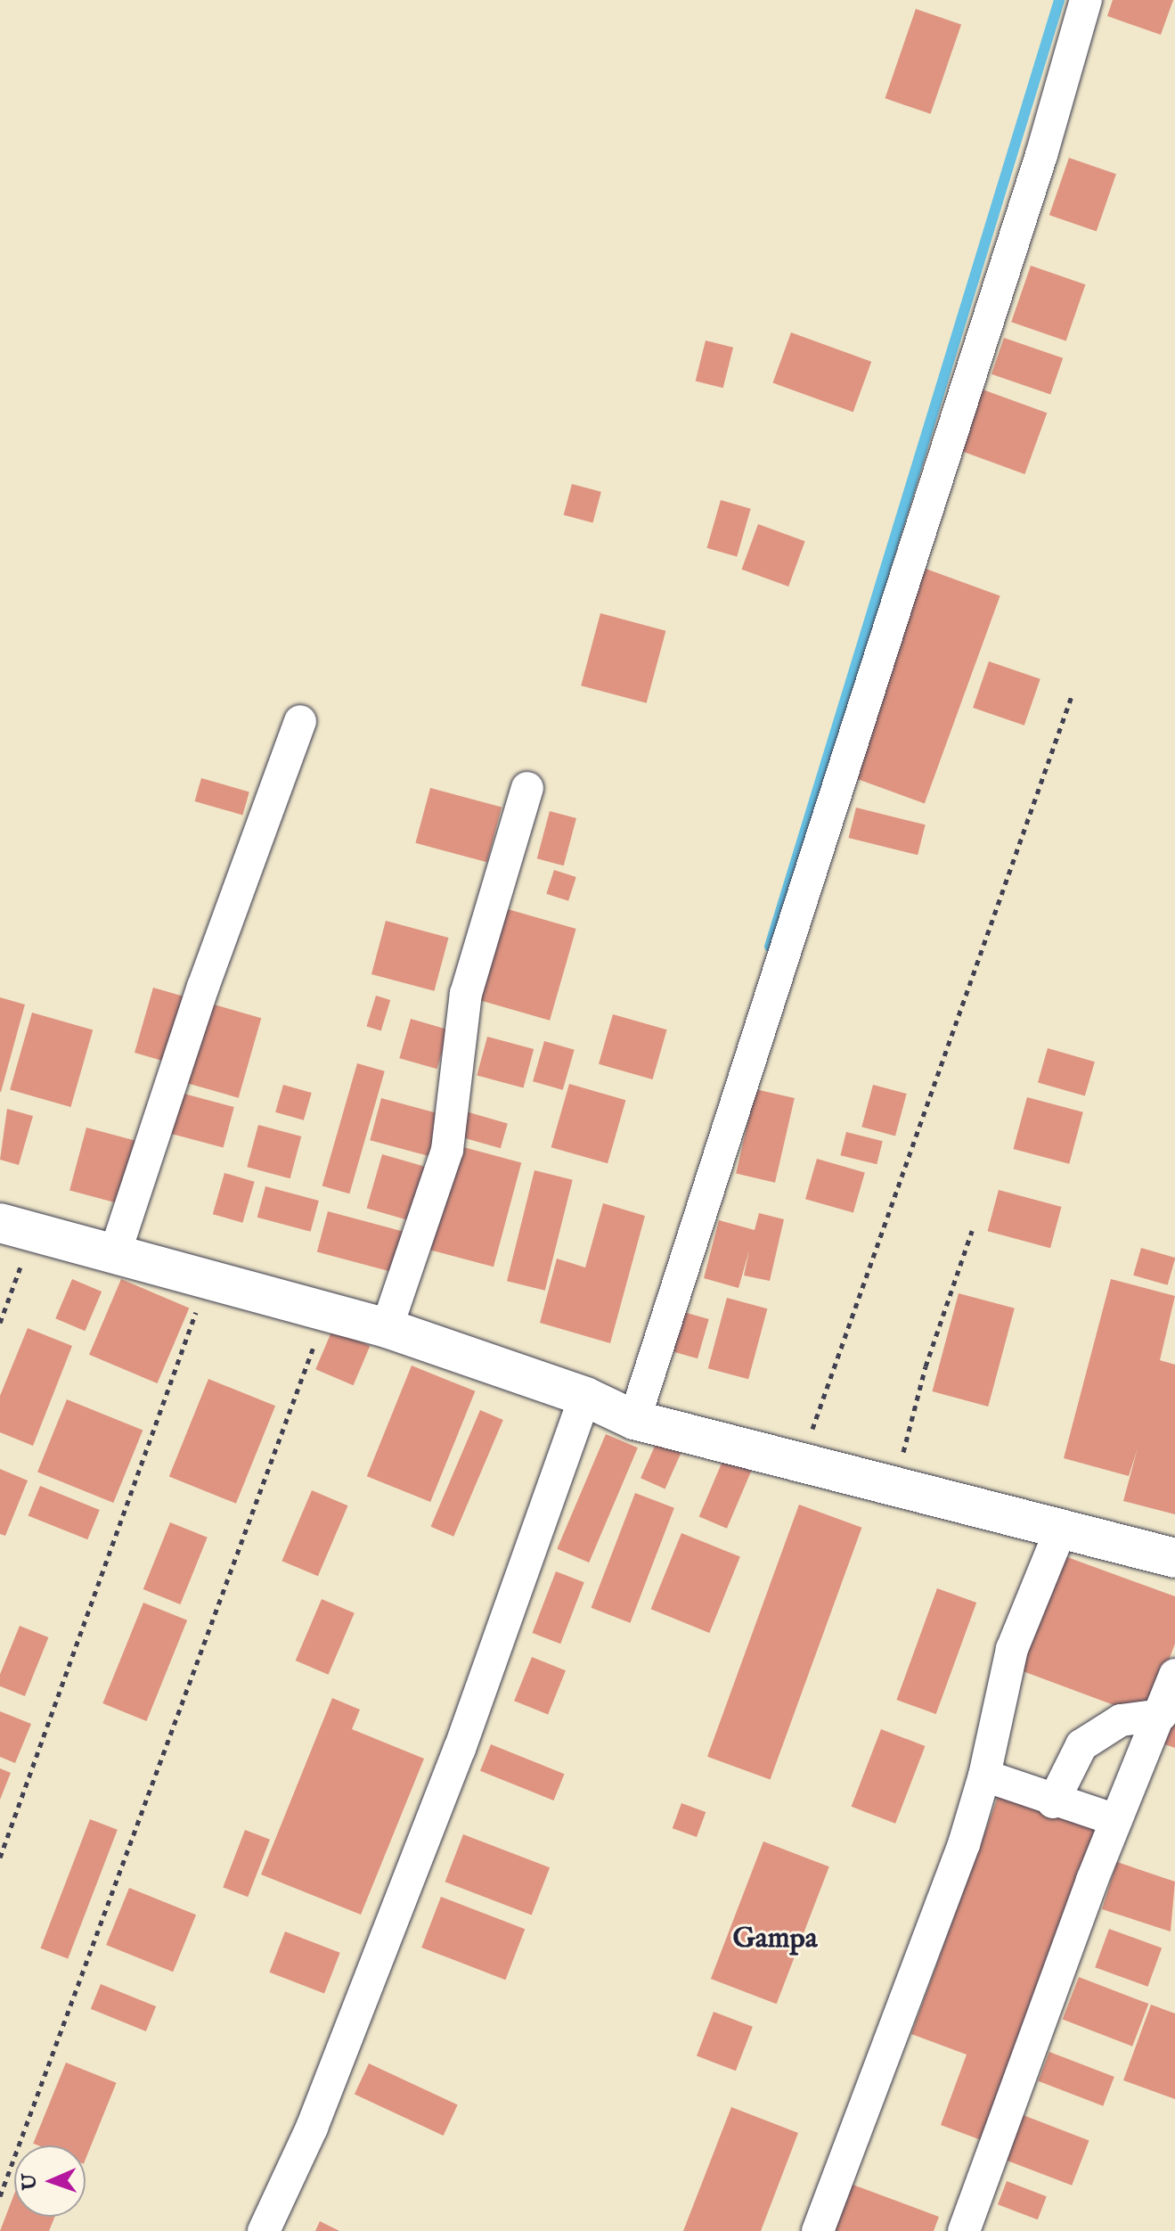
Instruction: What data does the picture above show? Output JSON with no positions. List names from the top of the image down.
{
  "districts": ["Gampa"],
  "north": "left"
}
